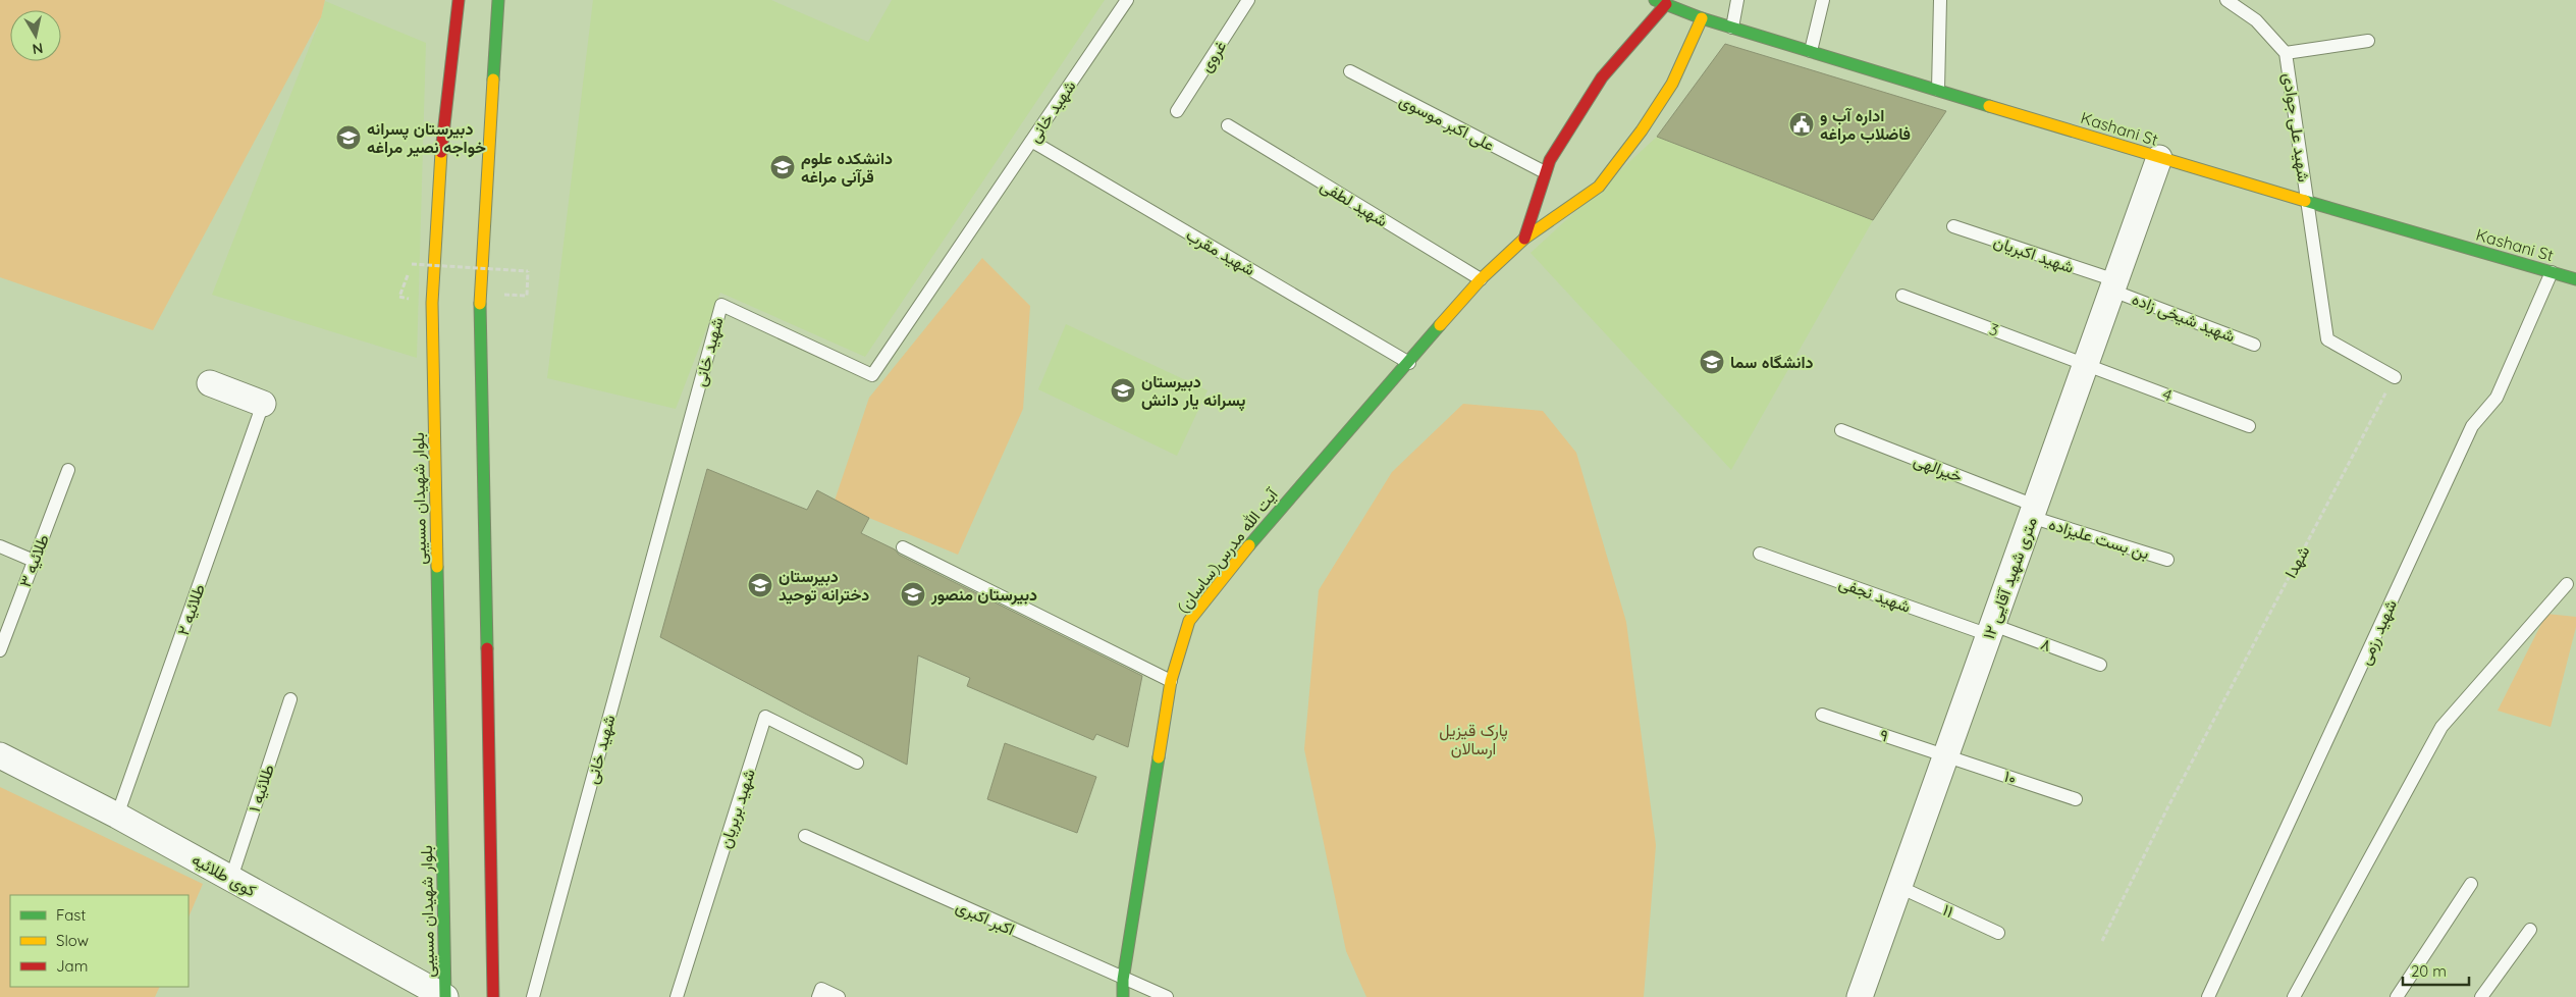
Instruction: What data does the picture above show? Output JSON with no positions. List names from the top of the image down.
{
  "streets": {
    "street": [
      "Kashani St",
      "بلوار شهیدان مسیبی",
      "آیت الله مدرس(ساسان)",
      "۱۲ متری شهید آقایی",
      "کوی طلائیه"
    ],
    "lane": [
      "غروی",
      "شهید خانی",
      "علی اکبر موسوی",
      "شهید علی جوادی",
      "شهید لطفی",
      "شهید مقرب",
      "شهید اکبریان",
      "شهید شیخی زاده",
      "3",
      "4",
      "خیرالهی",
      "بن بست علیزاده",
      "طلائیه ۳",
      "شهید نجفی",
      "طلائیه ۲",
      "شهید رزمی",
      "۸",
      "۹",
      "۱۰",
      "طلائیه ۱",
      "شهید بربریان",
      "۱۱",
      "اکبر اکبری"
    ],
    "path": ["شهدا"]
  },
  "crossings": [
    ["شهید خانی", "شهید مقرب"],
    ["علی اکبر موسوی", "آیت الله مدرس(ساسان)"],
    ["شهید علی جوادی", "Kashani St"],
    ["Kashani St", "آیت الله مدرس(ساسان)"],
    ["Kashani St", "۱۲ متری شهید آقایی"],
    ["Kashani St", "شهید رزمی"],
    ["شهید لطفی", "آیت الله مدرس(ساسان)"],
    ["شهید مقرب", "آیت الله مدرس(ساسان)"],
    ["شهید اکبریان", "شهید شیخی زاده"],
    ["شهید اکبریان", "۱۲ متری شهید آقایی"],
    ["شهید شیخی زاده", "۱۲ متری شهید آقایی"],
    ["3", "4"],
    ["3", "۱۲ متری شهید آقایی"],
    ["4", "۱۲ متری شهید آقایی"],
    ["خیرالهی", "بن بست علیزاده"],
    ["خیرالهی", "۱۲ متری شهید آقایی"],
    ["بلوار شهیدان مسیبی", "کوی طلائیه"],
    ["بن بست علیزاده", "۱۲ متری شهید آقایی"],
    ["آیت الله مدرس(ساسان)", "اکبر اکبری"],
    ["۱۲ متری شهید آقایی", "شهید نجفی"],
    ["۱۲ متری شهید آقایی", "۸"],
    ["۱۲ متری شهید آقایی", "۹"],
    ["۱۲ متری شهید آقایی", "۱۰"],
    ["۱۲ متری شهید آقایی", "۱۱"],
    ["شهید نجفی", "۸"],
    ["طلائیه ۲", "کوی طلائیه"],
    ["۹", "۱۰"],
    ["طلائیه ۱", "کوی طلائیه"]
  ],
  "parks": ["پارک قیزیل ارسالان"],
  "places": {
    "public building": ["اداره آب و فاضلاب مراغه"],
    "school or university": [
      "دبیرستان پسرانه خواجه نصیر مراغه",
      "دانشکده علوم قرآنی مراغه",
      "دانشگاه سما",
      "دبیرستان پسرانه یار دانش",
      "دبیرستان دخترانه توحید",
      "دبیرستان منصور"
    ]
  },
  "legend": ["Fast", "Slow", "Jam"],
  "scale_bar": "20 m",
  "north": "bottom"
}
